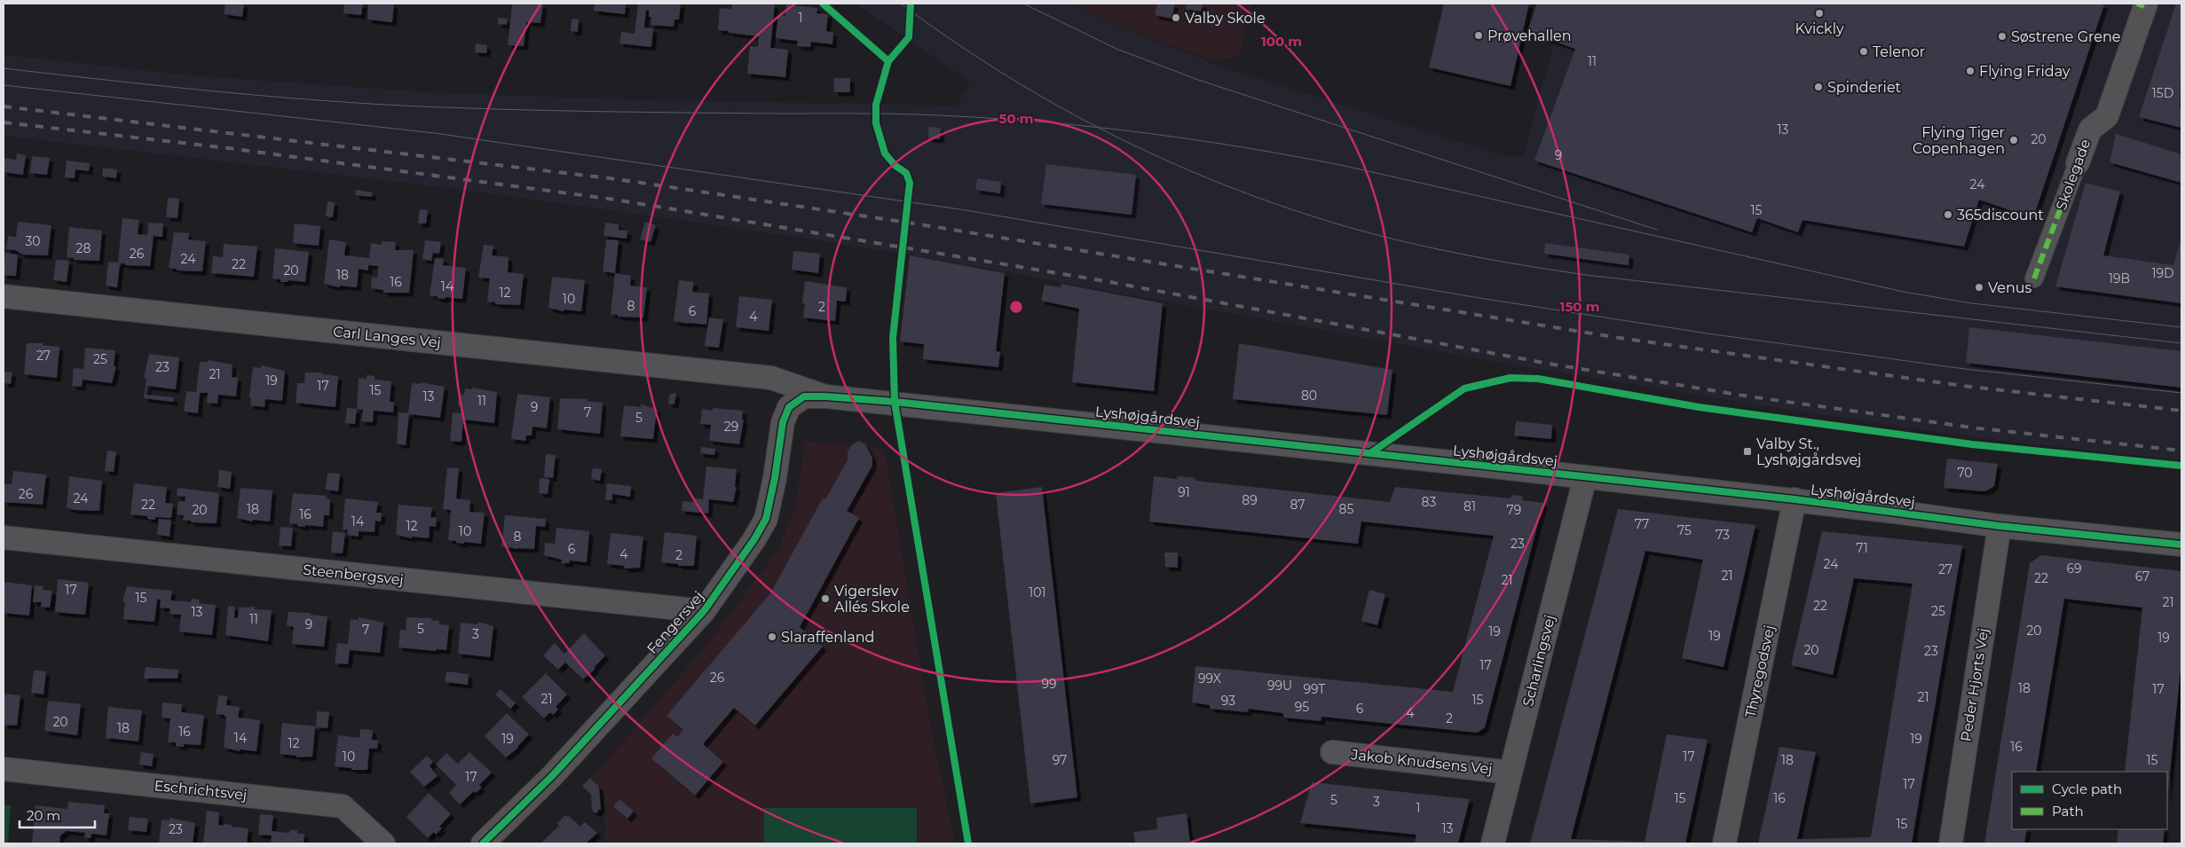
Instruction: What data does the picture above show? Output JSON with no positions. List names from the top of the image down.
{
  "streets": {
    "street": [
      "Skolegade",
      "Carl Langes Vej",
      "Lyshøjgårdsvej",
      "Steenbergsvej",
      "Fengersvej",
      "Scharlingsvej",
      "Thyregodsvej",
      "Peder Hjorts Vej",
      "Jakob Knudsens Vej",
      "Eschrichtsvej"
    ]
  },
  "crossings": [
    ["Carl Langes Vej", "Lyshøjgårdsvej"],
    ["Lyshøjgårdsvej", "Fengersvej"],
    ["Lyshøjgårdsvej", "Scharlingsvej"],
    ["Lyshøjgårdsvej", "Thyregodsvej"],
    ["Lyshøjgårdsvej", "Peder Hjorts Vej"],
    ["Steenbergsvej", "Fengersvej"],
    ["Scharlingsvej", "Jakob Knudsens Vej"]
  ],
  "places": {
    "other": [
      "Kvickly",
      "Valby Skole",
      "Prøvehallen",
      "Søstrene Grene",
      "Telenor",
      "Flying Friday",
      "Spinderiet",
      "Flying Tiger Copenhagen",
      "365discount",
      "Venus",
      "Vigerslev Allés Skole",
      "Slaraffenland"
    ],
    "transit": ["Valby St., Lyshøjgårdsvej"]
  },
  "house_numbers": [
    "1",
    "11",
    "15D",
    "13",
    "20",
    "9",
    "24",
    "15",
    "30",
    "28",
    "26",
    "24",
    "22",
    "20",
    "19D",
    "18",
    "19B",
    "16",
    "14",
    "12",
    "10",
    "8",
    "2",
    "6",
    "4",
    "27",
    "25",
    "23",
    "21",
    "19",
    "17",
    "15",
    "80",
    "13",
    "11",
    "9",
    "7",
    "5",
    "29",
    "70",
    "91",
    "26",
    "24",
    "89",
    "83",
    "22",
    "87",
    "81",
    "18",
    "85",
    "20",
    "79",
    "16",
    "14",
    "77",
    "12",
    "75",
    "10",
    "73",
    "8",
    "23",
    "71",
    "6",
    "4",
    "2",
    "24",
    "69",
    "27",
    "21",
    "67",
    "22",
    "21",
    "17",
    "101",
    "15",
    "21",
    "22",
    "25",
    "13",
    "11",
    "9",
    "5",
    "7",
    "20",
    "19",
    "3",
    "19",
    "19",
    "20",
    "23",
    "17",
    "26",
    "99X",
    "99",
    "99U",
    "18",
    "99T",
    "17",
    "21",
    "21",
    "15",
    "93",
    "95",
    "6",
    "4",
    "2",
    "20",
    "18",
    "16",
    "14",
    "19",
    "19",
    "12",
    "16",
    "10",
    "17",
    "97",
    "18",
    "15",
    "17",
    "17",
    "15",
    "16",
    "5",
    "3",
    "1",
    "15",
    "13",
    "23"
  ],
  "legend": ["Cycle path", "Path"],
  "scale_bar": "20 m",
  "rings": ["100 m", "50 m", "150 m"]
}
